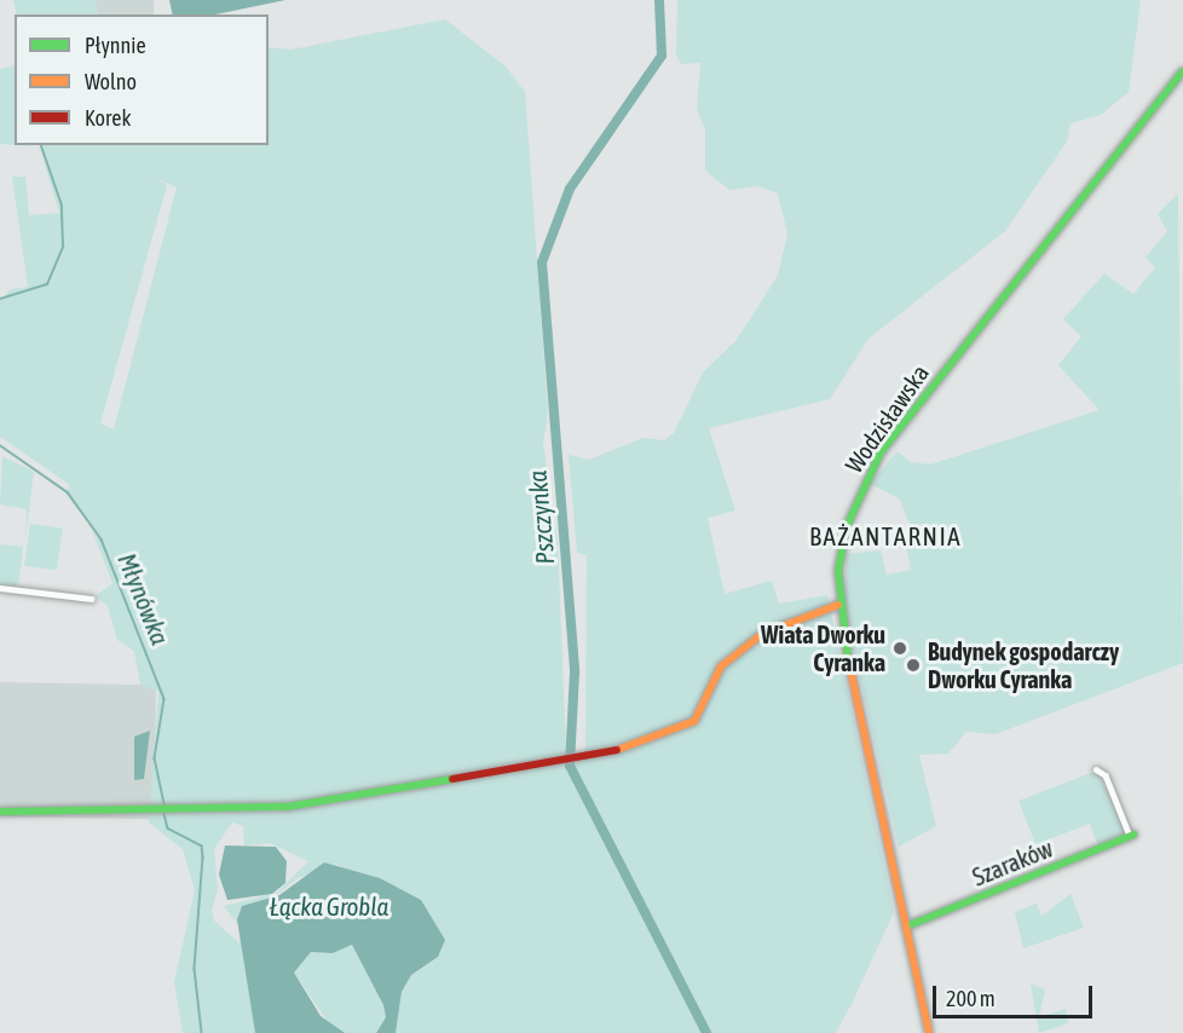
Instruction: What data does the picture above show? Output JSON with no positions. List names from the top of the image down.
{
  "streets": {
    "street": ["Wodzisławska", "Szaraków"]
  },
  "crossings": [
    ["Wodzisławska", "Szaraków"]
  ],
  "districts": ["BAŻANTARNIA"],
  "water": ["Pszczynka", "Młynówka", "Łącka Grobla"],
  "places": ["Wiata Dworku Cyranka", "Budynek gospodarczy Dworku Cyranka"],
  "legend": ["Płynnie", "Wolno", "Korek"],
  "scale_bar": "200 m"
}
